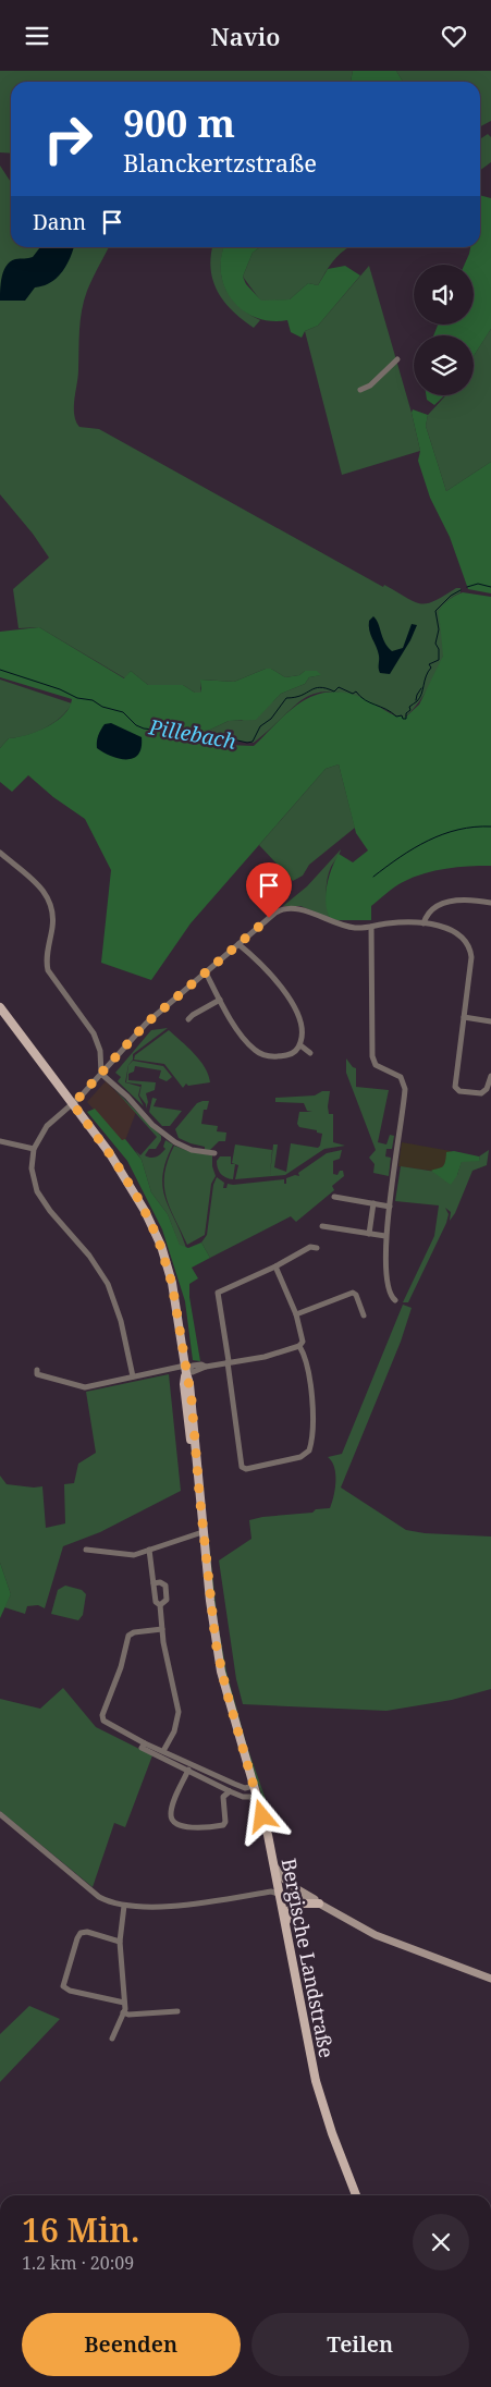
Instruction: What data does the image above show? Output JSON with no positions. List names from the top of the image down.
{
  "streets": {
    "main road": ["Bergische Landstraße"]
  },
  "water": ["Pillebach"],
  "page": {
    "header": "Navio",
    "turn": ["900 m", "Blanckertzstraße"],
    "then": "Dann",
    "heading": ["16 Min.", "1.2 km · 20:09"],
    "buttons": ["Beenden", "Teilen"]
  }
}
